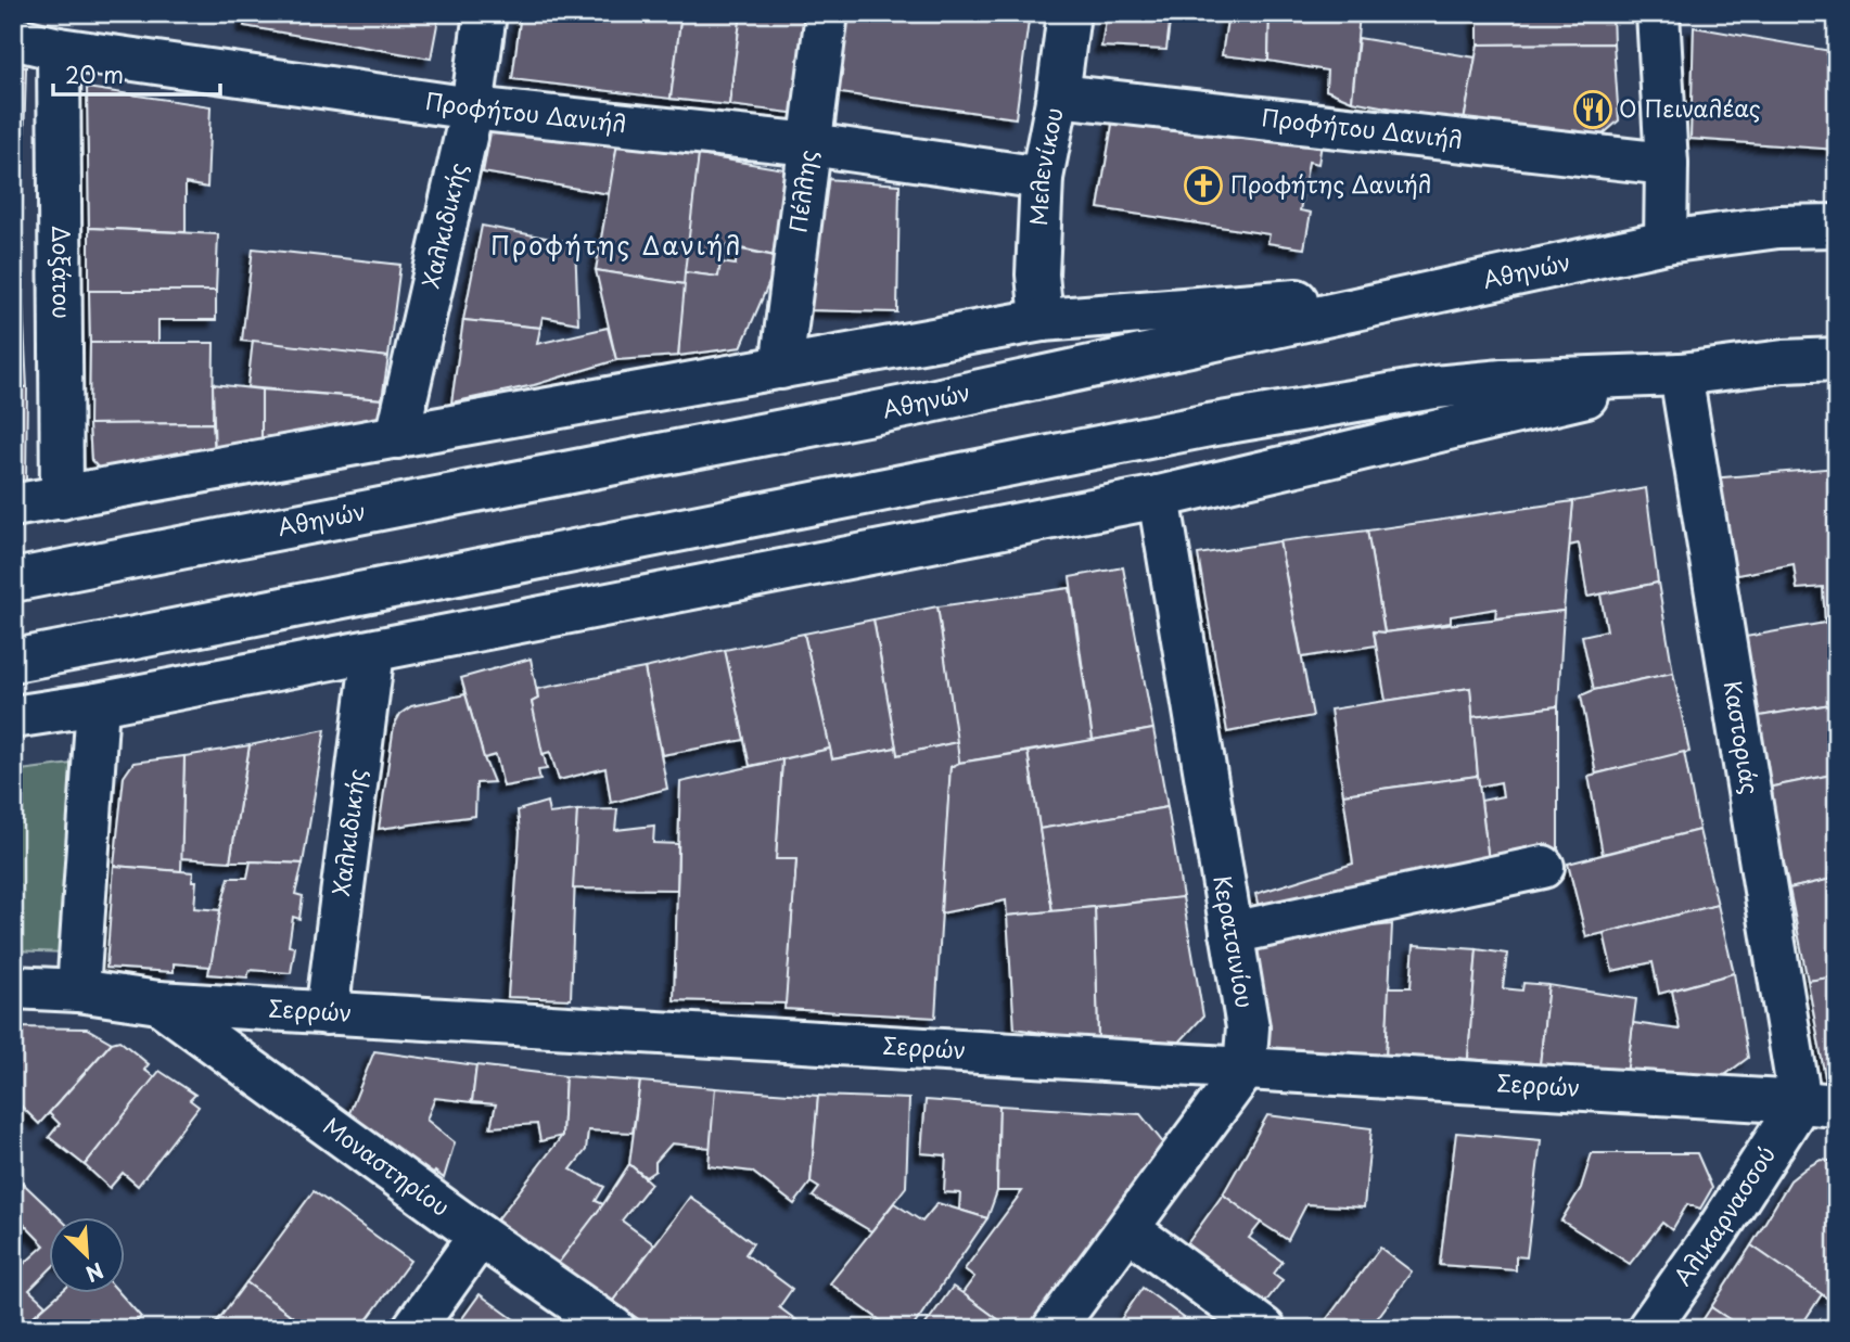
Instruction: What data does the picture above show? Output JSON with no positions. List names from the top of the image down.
{
  "streets": {
    "main road": [
      "Προφήτου Δανιήλ",
      "Μελενίκου",
      "Πέλλης",
      "Χαλκιδικής",
      "Αθηνών",
      "Δοξάτου",
      "Καστοριάς",
      "Κερατσινίου",
      "Σερρών",
      "Μοναστηρίου",
      "Αλικαρνασσού"
    ]
  },
  "crossings": [
    ["Προφήτου Δανιήλ", "Μελενίκου"],
    ["Προφήτου Δανιήλ", "Πέλλης"],
    ["Προφήτου Δανιήλ", "Χαλκιδικής"],
    ["Προφήτου Δανιήλ", "Δοξάτου"],
    ["Χαλκιδικής", "Σερρών"],
    ["Καστοριάς", "Σερρών"],
    ["Καστοριάς", "Αλικαρνασσού"],
    ["Κερατσινίου", "Σερρών"],
    ["Σερρών", "Μοναστηρίου"],
    ["Σερρών", "Αλικαρνασσού"]
  ],
  "districts": ["Προφήτης Δανιήλ"],
  "places": {
    "restaurant": ["Ο Πειναλέας"],
    "church": ["Προφήτης Δανιήλ"]
  },
  "scale_bar": "20 m",
  "north": "bottom right"
}
